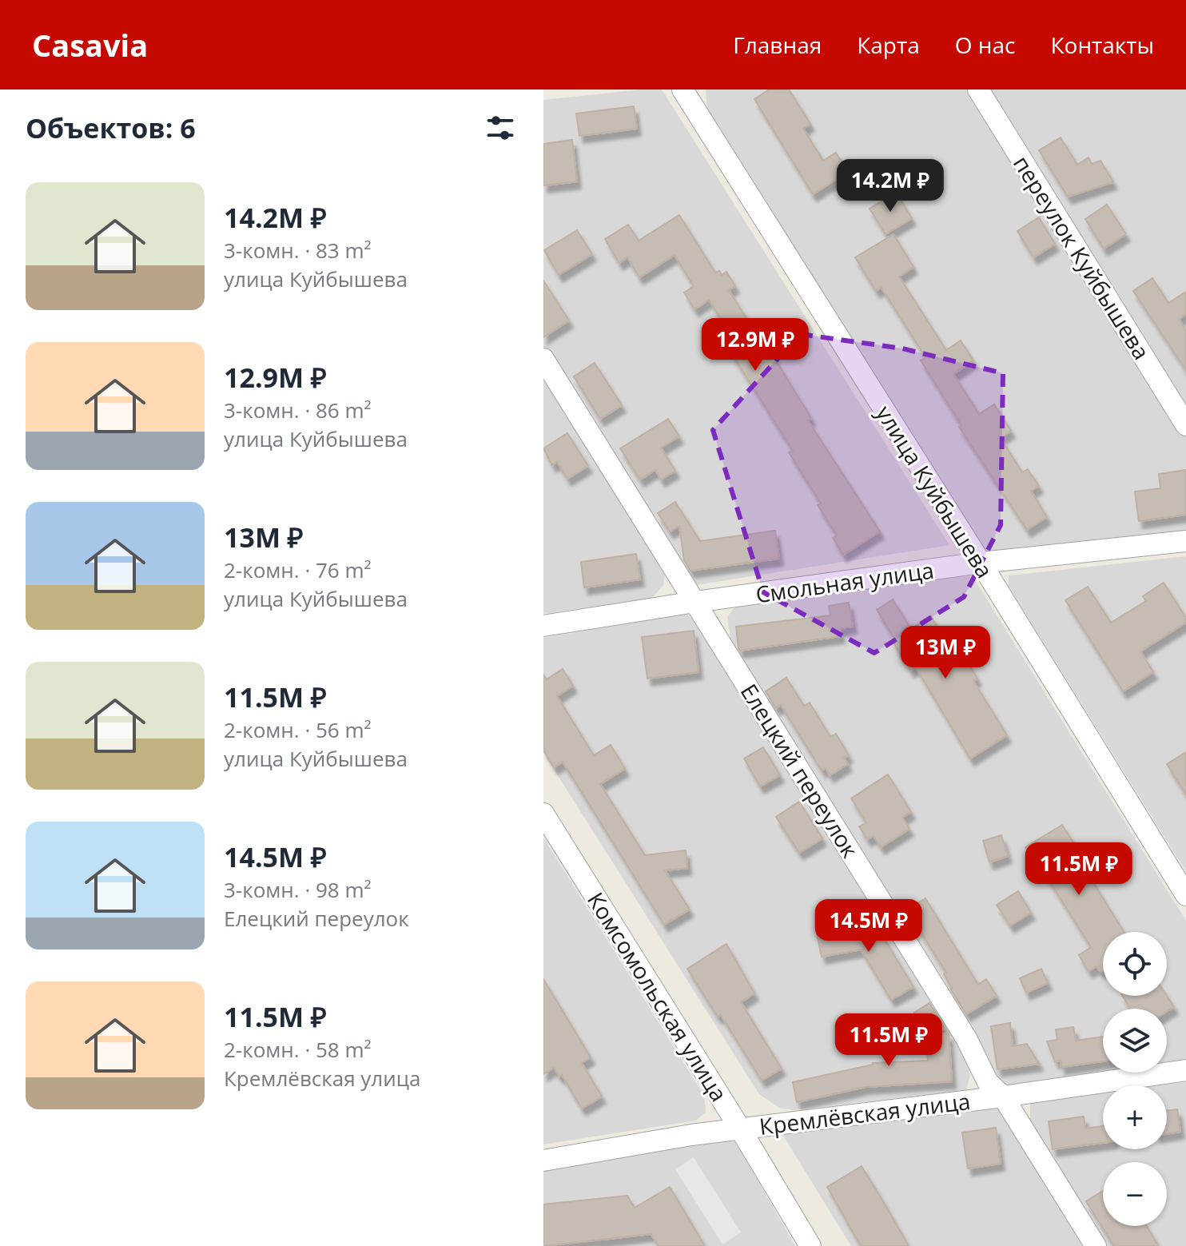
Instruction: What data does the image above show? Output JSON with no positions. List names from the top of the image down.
{
  "streets": {
    "street": [
      "переулок Куйбышева",
      "улица Куйбышева",
      "Смольная улица",
      "Елецкий переулок",
      "Комсомольская улица",
      "Кремлёвская улица"
    ]
  },
  "crossings": [
    ["улица Куйбышева", "Смольная улица"],
    ["Смольная улица", "Елецкий переулок"],
    ["Елецкий переулок", "Кремлёвская улица"],
    ["Комсомольская улица", "Кремлёвская улица"]
  ],
  "page": {
    "header": "Casavia",
    "nav": [
      "Главная",
      "Карта",
      "О нас",
      "Контакты"
    ],
    "heading": "Объектов: 6",
    "price": [
      "14.2M ₽",
      "12.9M ₽",
      "13M ₽",
      "11.5M ₽",
      "14.5M ₽",
      "11.5M ₽"
    ],
    "list": [
      {
        "name": "14.2M ₽",
        "note": "3-комн. · 83 m² · улица Куйбышева"
      },
      {
        "name": "12.9M ₽",
        "note": "3-комн. · 86 m² · улица Куйбышева"
      },
      {
        "name": "13M ₽",
        "note": "2-комн. · 76 m² · улица Куйбышева"
      },
      {
        "name": "11.5M ₽",
        "note": "2-комн. · 56 m² · улица Куйбышева"
      },
      {
        "name": "14.5M ₽",
        "note": "3-комн. · 98 m² · Елецкий переулок"
      },
      {
        "name": "11.5M ₽",
        "note": "2-комн. · 58 m² · Кремлёвская улица"
      }
    ],
    "map_buttons": ["+", "−"]
  }
}
